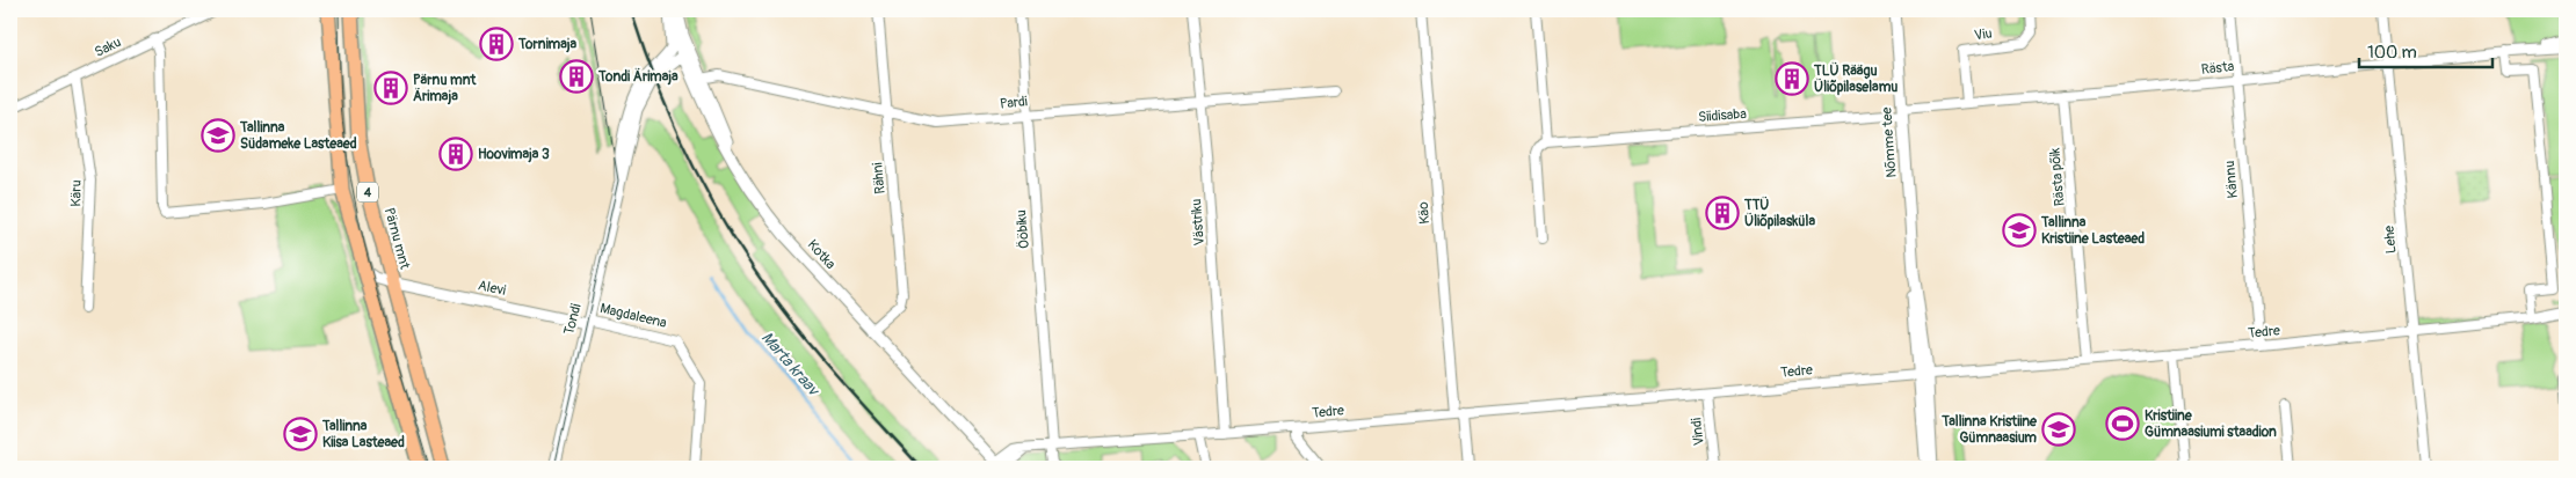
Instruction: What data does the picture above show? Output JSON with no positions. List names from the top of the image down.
{
  "streets": {
    "main road": ["4", "Pärnu mnt"],
    "street": [
      "Viu",
      "Saku",
      "Rästa",
      "Pardi",
      "Siidisaba",
      "Nõmme tee",
      "Rästa põik",
      "Rähni",
      "Kännu",
      "Käru",
      "Käo",
      "Västriku",
      "Ööbiku",
      "Lehe",
      "Kotka",
      "Alevi",
      "Magdaleena",
      "Tondi",
      "Tedre",
      "Vindi"
    ]
  },
  "crossings": [
    ["Viu", "Rästa"],
    ["Saku", "Käru"],
    ["Rästa", "Siidisaba"],
    ["Rästa", "Nõmme tee"],
    ["Rästa", "Rästa põik"],
    ["Rästa", "Kännu"],
    ["Rästa", "Lehe"],
    ["Pardi", "Rähni"],
    ["Pardi", "Västriku"],
    ["Pardi", "Ööbiku"],
    ["Siidisaba", "Nõmme tee"],
    ["Nõmme tee", "Tedre"],
    ["Rästa põik", "Tedre"],
    ["Rähni", "Kotka"],
    ["Kännu", "Tedre"],
    ["4", "Alevi"],
    ["Käo", "Tedre"],
    ["Västriku", "Tedre"],
    ["Ööbiku", "Tedre"],
    ["Pärnu mnt", "Alevi"],
    ["Lehe", "Tedre"],
    ["Kotka", "Tondi"],
    ["Kotka", "Tedre"],
    ["Alevi", "Magdaleena"],
    ["Alevi", "Tondi"],
    ["Magdaleena", "Tondi"],
    ["Tedre", "Vindi"]
  ],
  "water": ["Marta kraav"],
  "places": {
    "building": [
      "Tornimaja",
      "Tondi Ärimaja",
      "TLÜ Räägu Üliõpilaselamu",
      "Pärnu mnt Ärimaja",
      "Hoovimaja 3",
      "TTÜ Üliõpilasküla"
    ],
    "school or university": [
      "Tallinna Südameke Lasteaed",
      "Tallinna Kristiine Lasteaed",
      "Tallinna Kristiine Gümnaasium",
      "Tallinna Kiisa Lasteaed"
    ],
    "sports": ["Kristiine Gümnaasiumi staadion"]
  },
  "scale_bar": "100 m"
}
